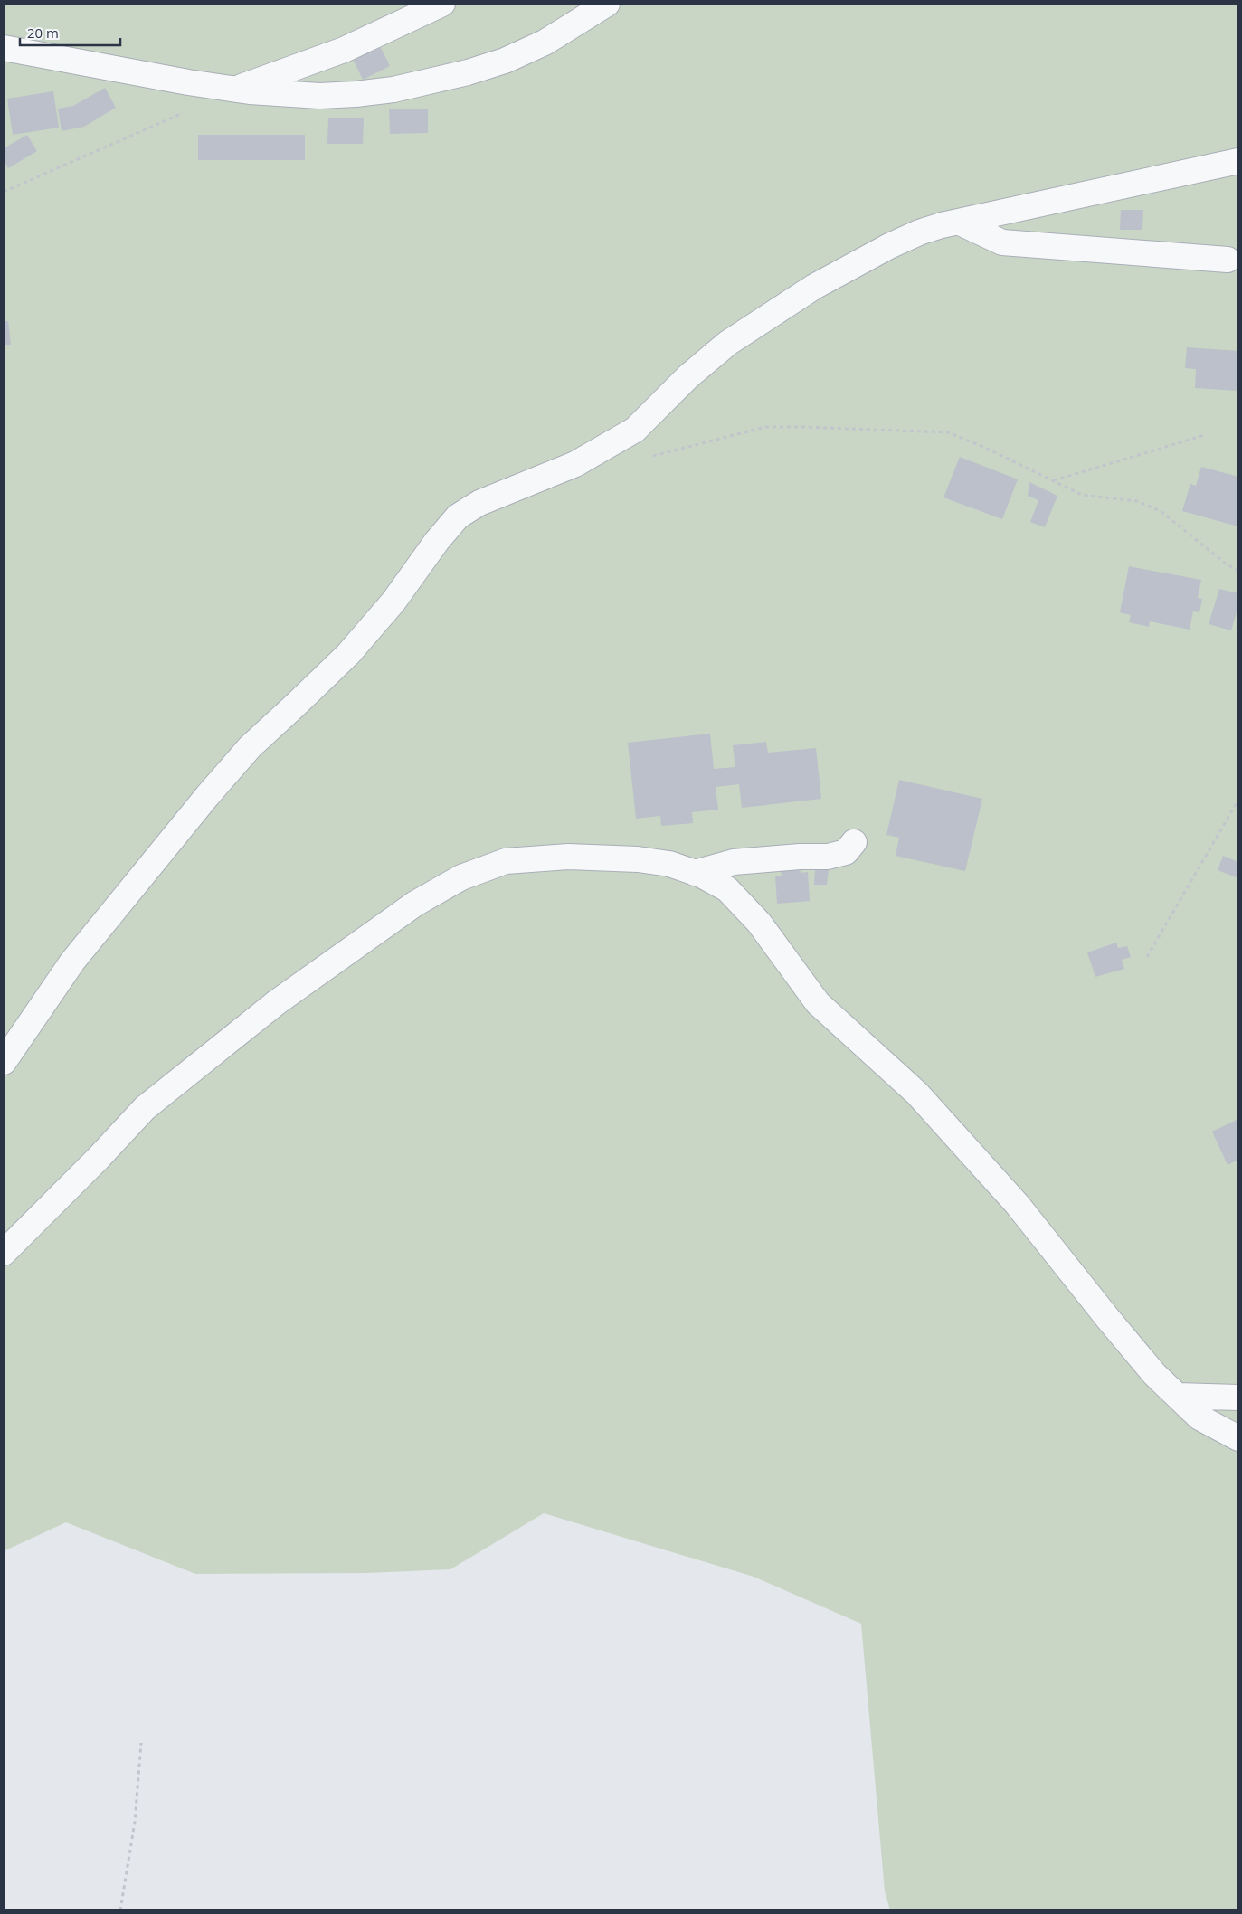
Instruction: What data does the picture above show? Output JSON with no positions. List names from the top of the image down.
{
  "scale_bar": "20 m"
}
